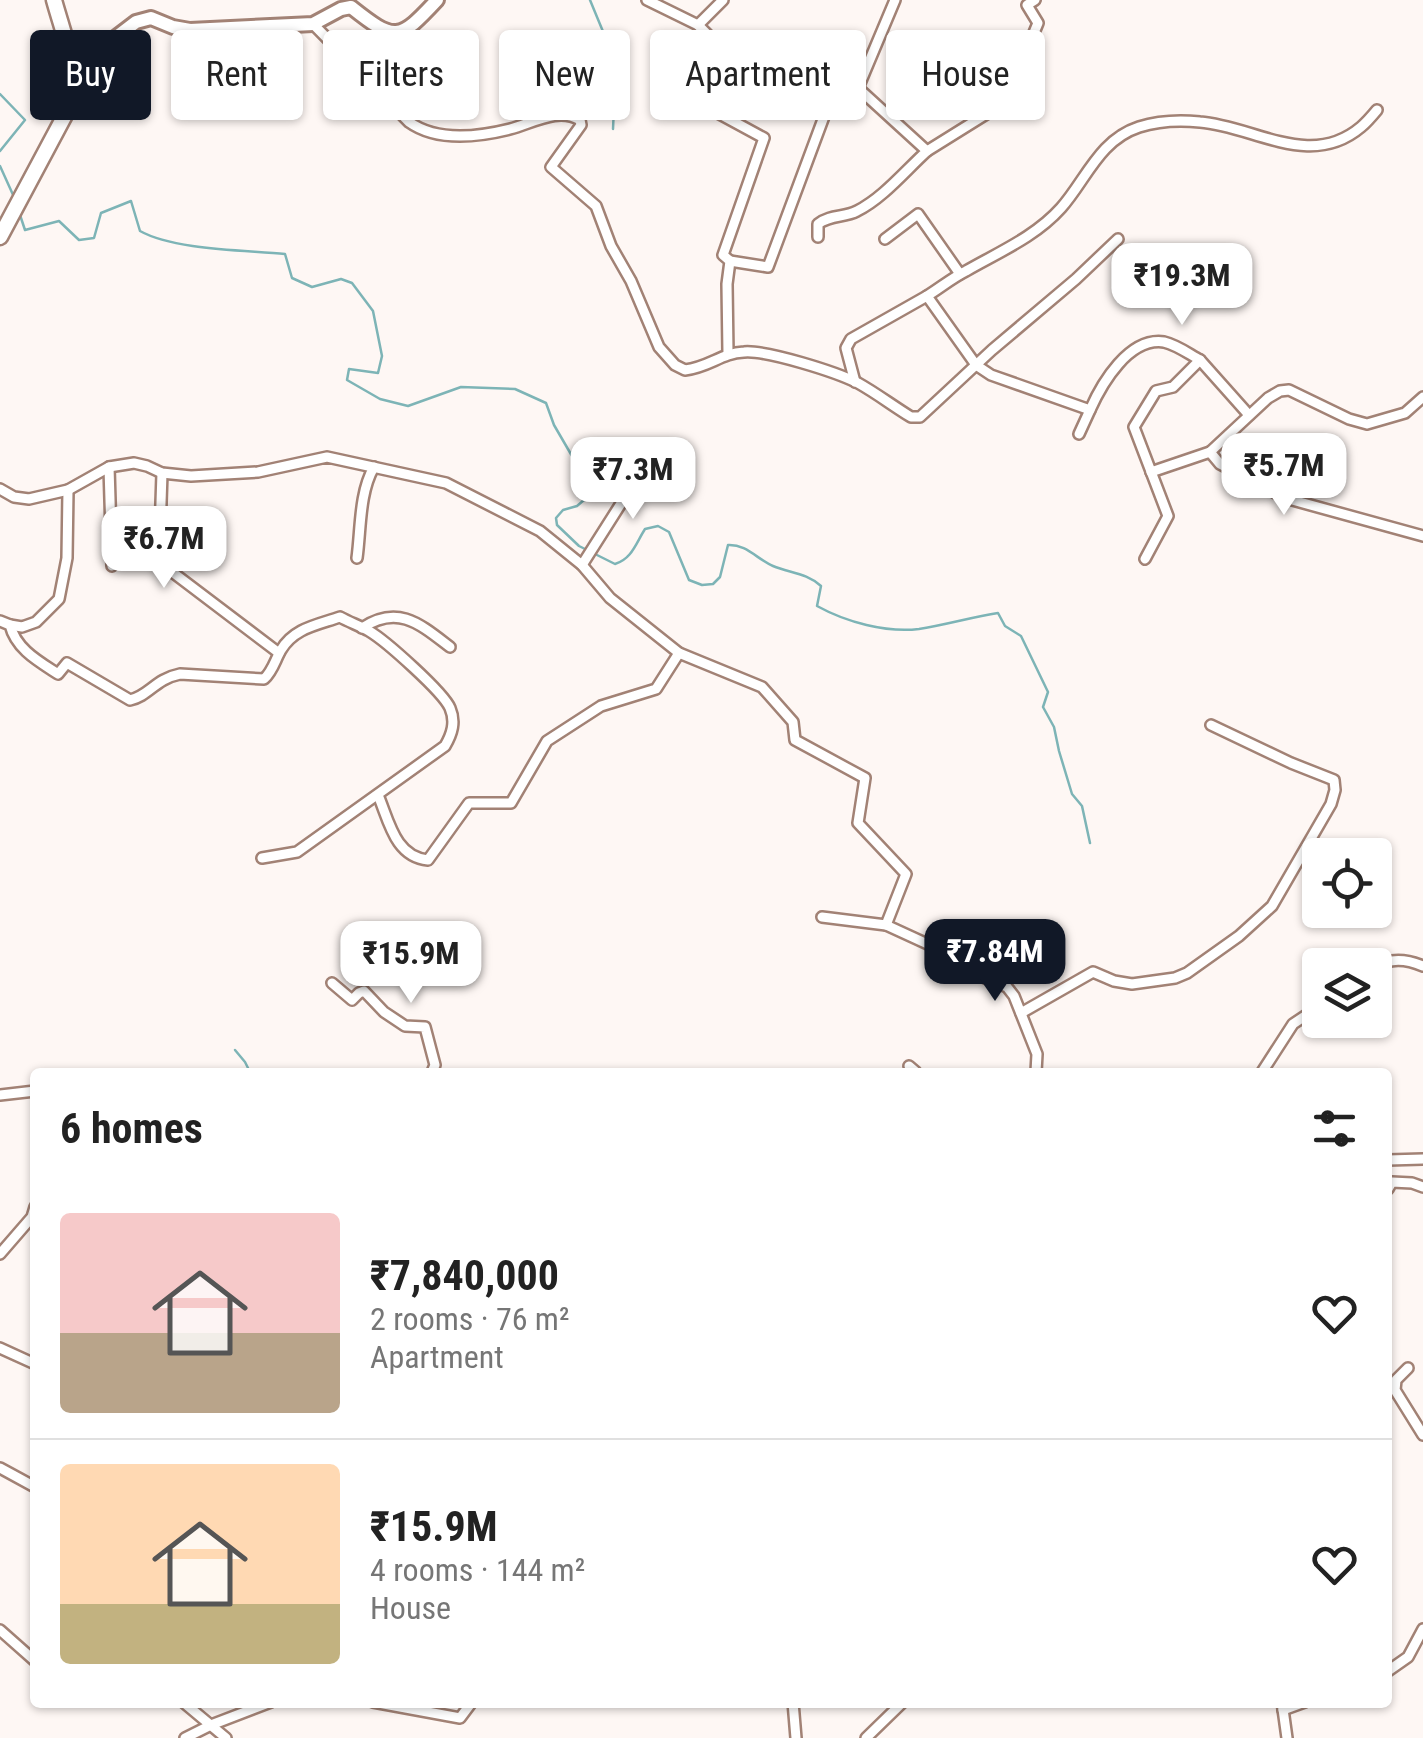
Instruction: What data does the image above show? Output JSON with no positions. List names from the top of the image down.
{
  "page": {
    "chip": [
      "Buy",
      "Rent",
      "Filters",
      "New",
      "Apartment",
      "House"
    ],
    "price": [
      "₹19.3M",
      "₹5.7M",
      "₹7.3M",
      "₹6.7M",
      "₹7.84M",
      "₹15.9M"
    ],
    "heading": "6 homes",
    "list": [
      {
        "name": "₹7,840,000",
        "note": "2 rooms · 76 m² · Apartment"
      },
      {
        "name": "₹15.9M",
        "note": "4 rooms · 144 m² · House"
      }
    ]
  }
}
